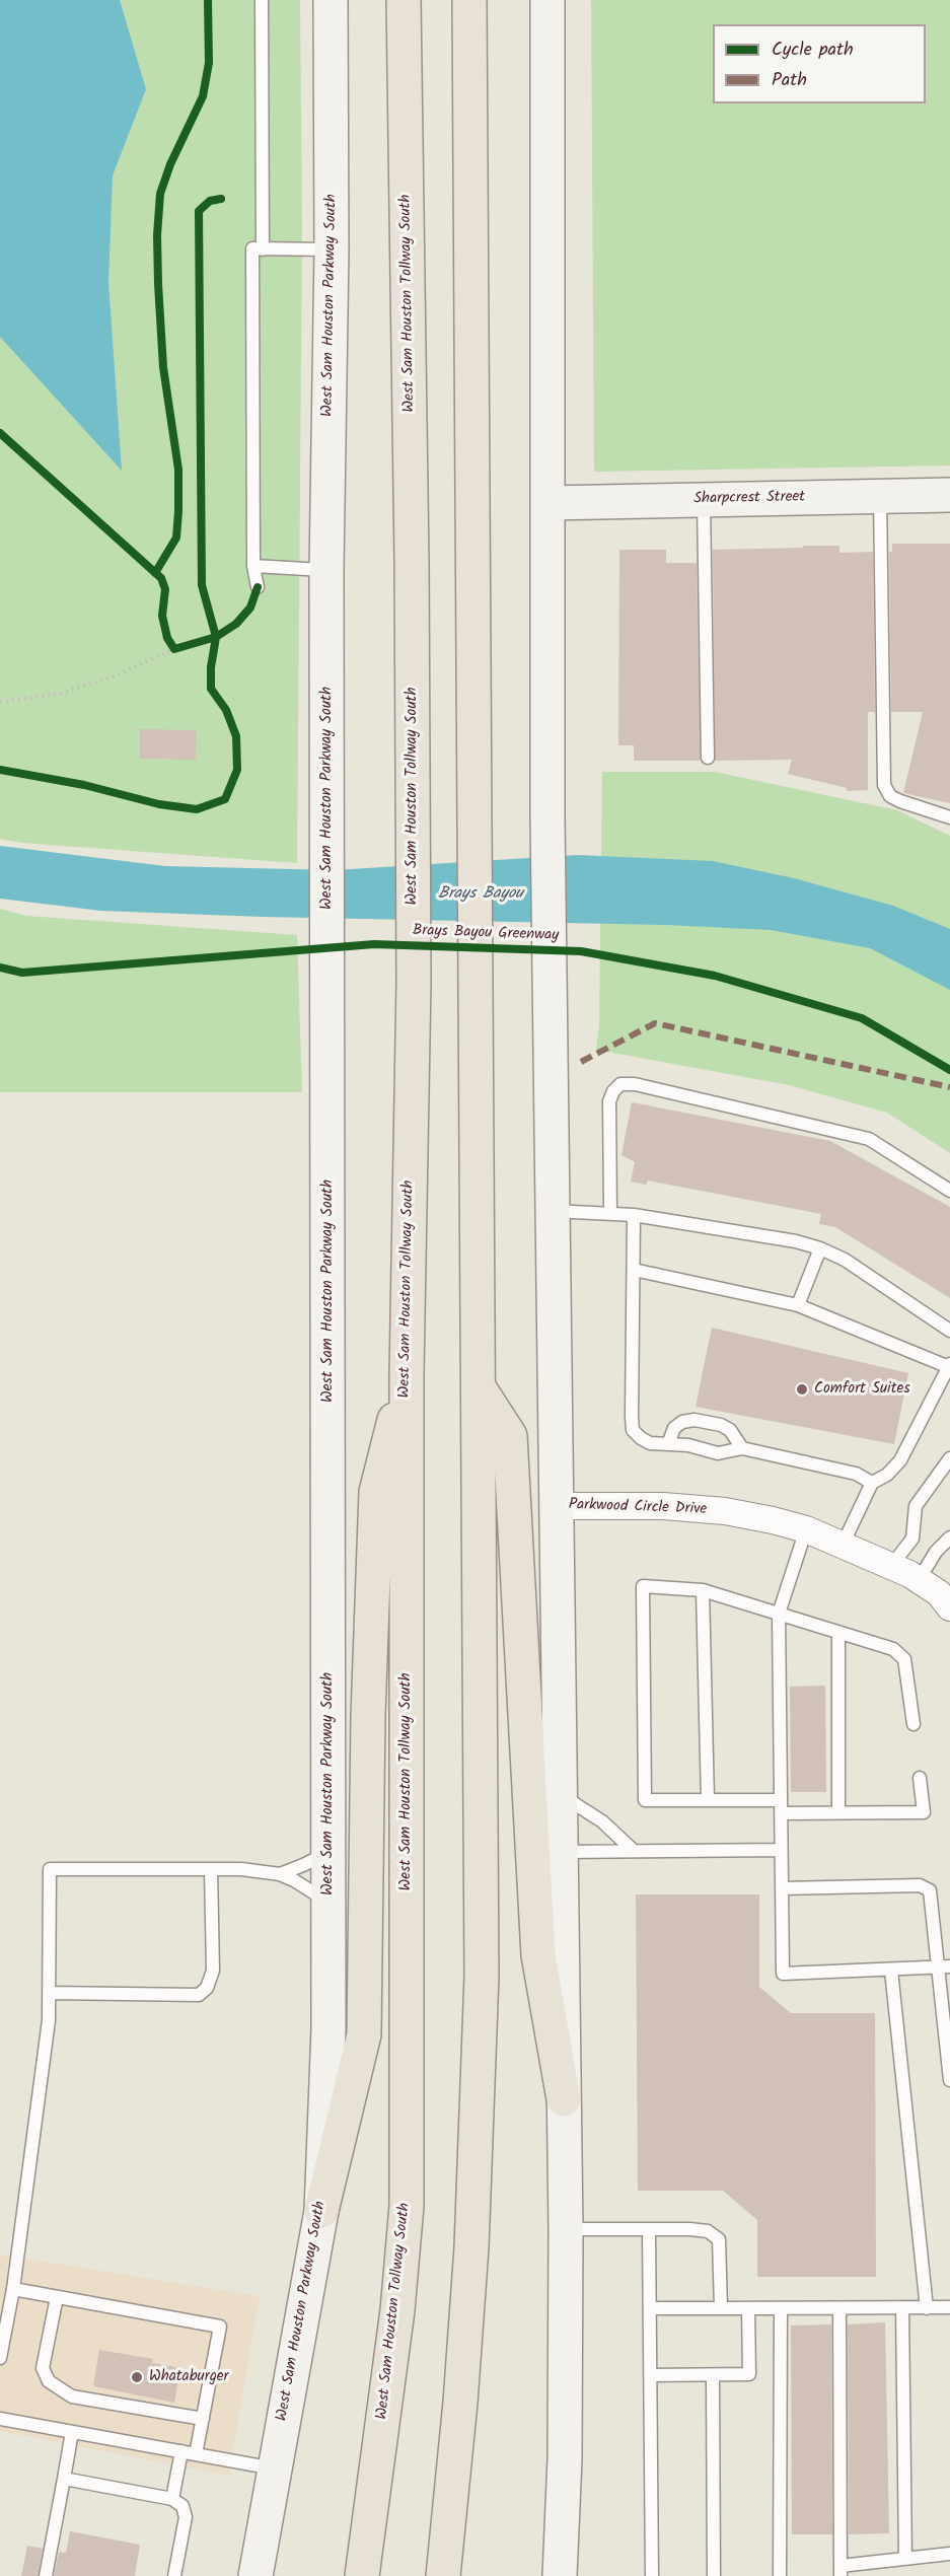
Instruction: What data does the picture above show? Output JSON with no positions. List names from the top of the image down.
{
  "streets": {
    "highway": ["West Sam Houston Tollway South"],
    "main road": ["West Sam Houston Parkway South", "Sharpcrest Street"],
    "street": ["Parkwood Circle Drive"],
    "cycle path": ["Brays Bayou Greenway"]
  },
  "water": ["Brays Bayou"],
  "places": ["Comfort Suites", "Whataburger"],
  "legend": ["Cycle path", "Path"]
}
